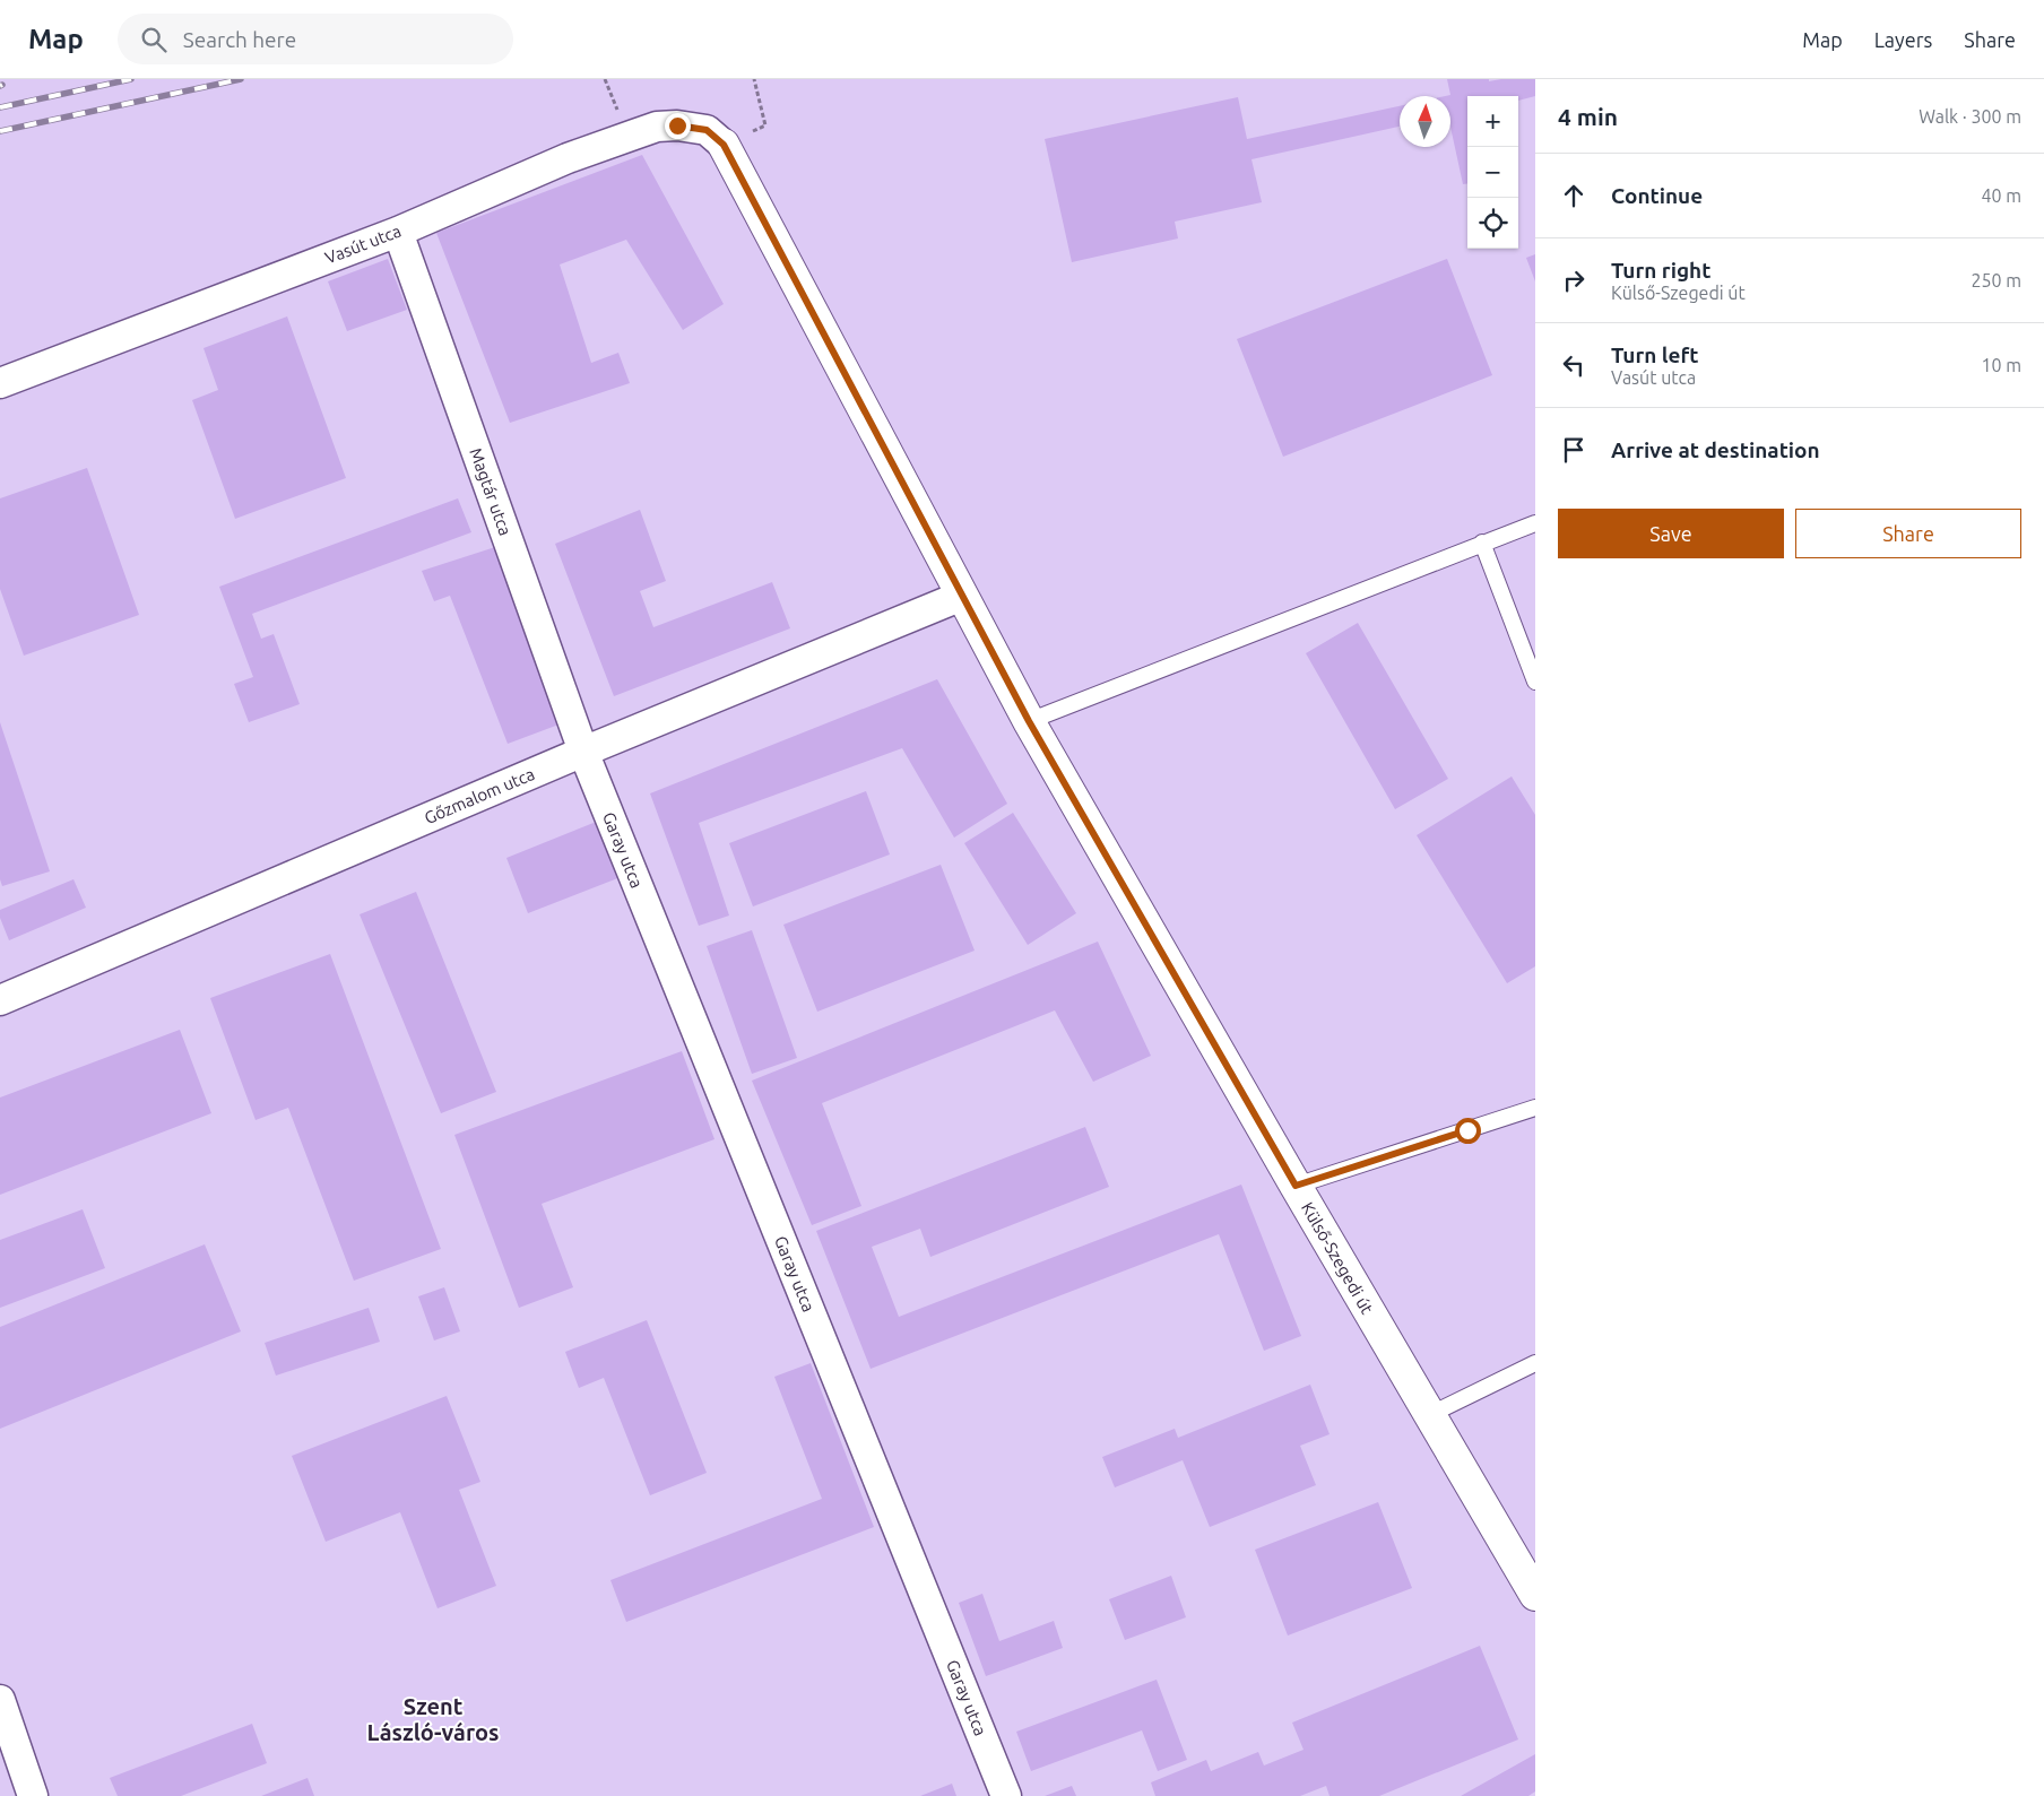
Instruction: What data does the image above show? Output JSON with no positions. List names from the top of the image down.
{
  "streets": {
    "street": [
      "Vasút utca",
      "Magtár utca",
      "Gőzmalom utca",
      "Garay utca",
      "Külső-Szegedi út"
    ]
  },
  "crossings": [
    ["Vasút utca", "Magtár utca"],
    ["Vasút utca", "Külső-Szegedi út"],
    ["Magtár utca", "Gőzmalom utca"],
    ["Magtár utca", "Garay utca"],
    ["Gőzmalom utca", "Garay utca"],
    ["Gőzmalom utca", "Külső-Szegedi út"]
  ],
  "districts": ["Szent László-város"],
  "north": "top",
  "page": {
    "header": "Map",
    "search": "Search here",
    "nav": ["Map", "Layers", "Share"],
    "heading": ["4 min", "Walk · 300 m"],
    "map_buttons": ["+", "−"],
    "list": [
      ["Continue", "40 m"],
      ["Turn right", "Külső-Szegedi út", "250 m"],
      ["Turn left", "Vasút utca", "10 m"],
      "Arrive at destination"
    ],
    "buttons": ["Save", "Share"]
  }
}
